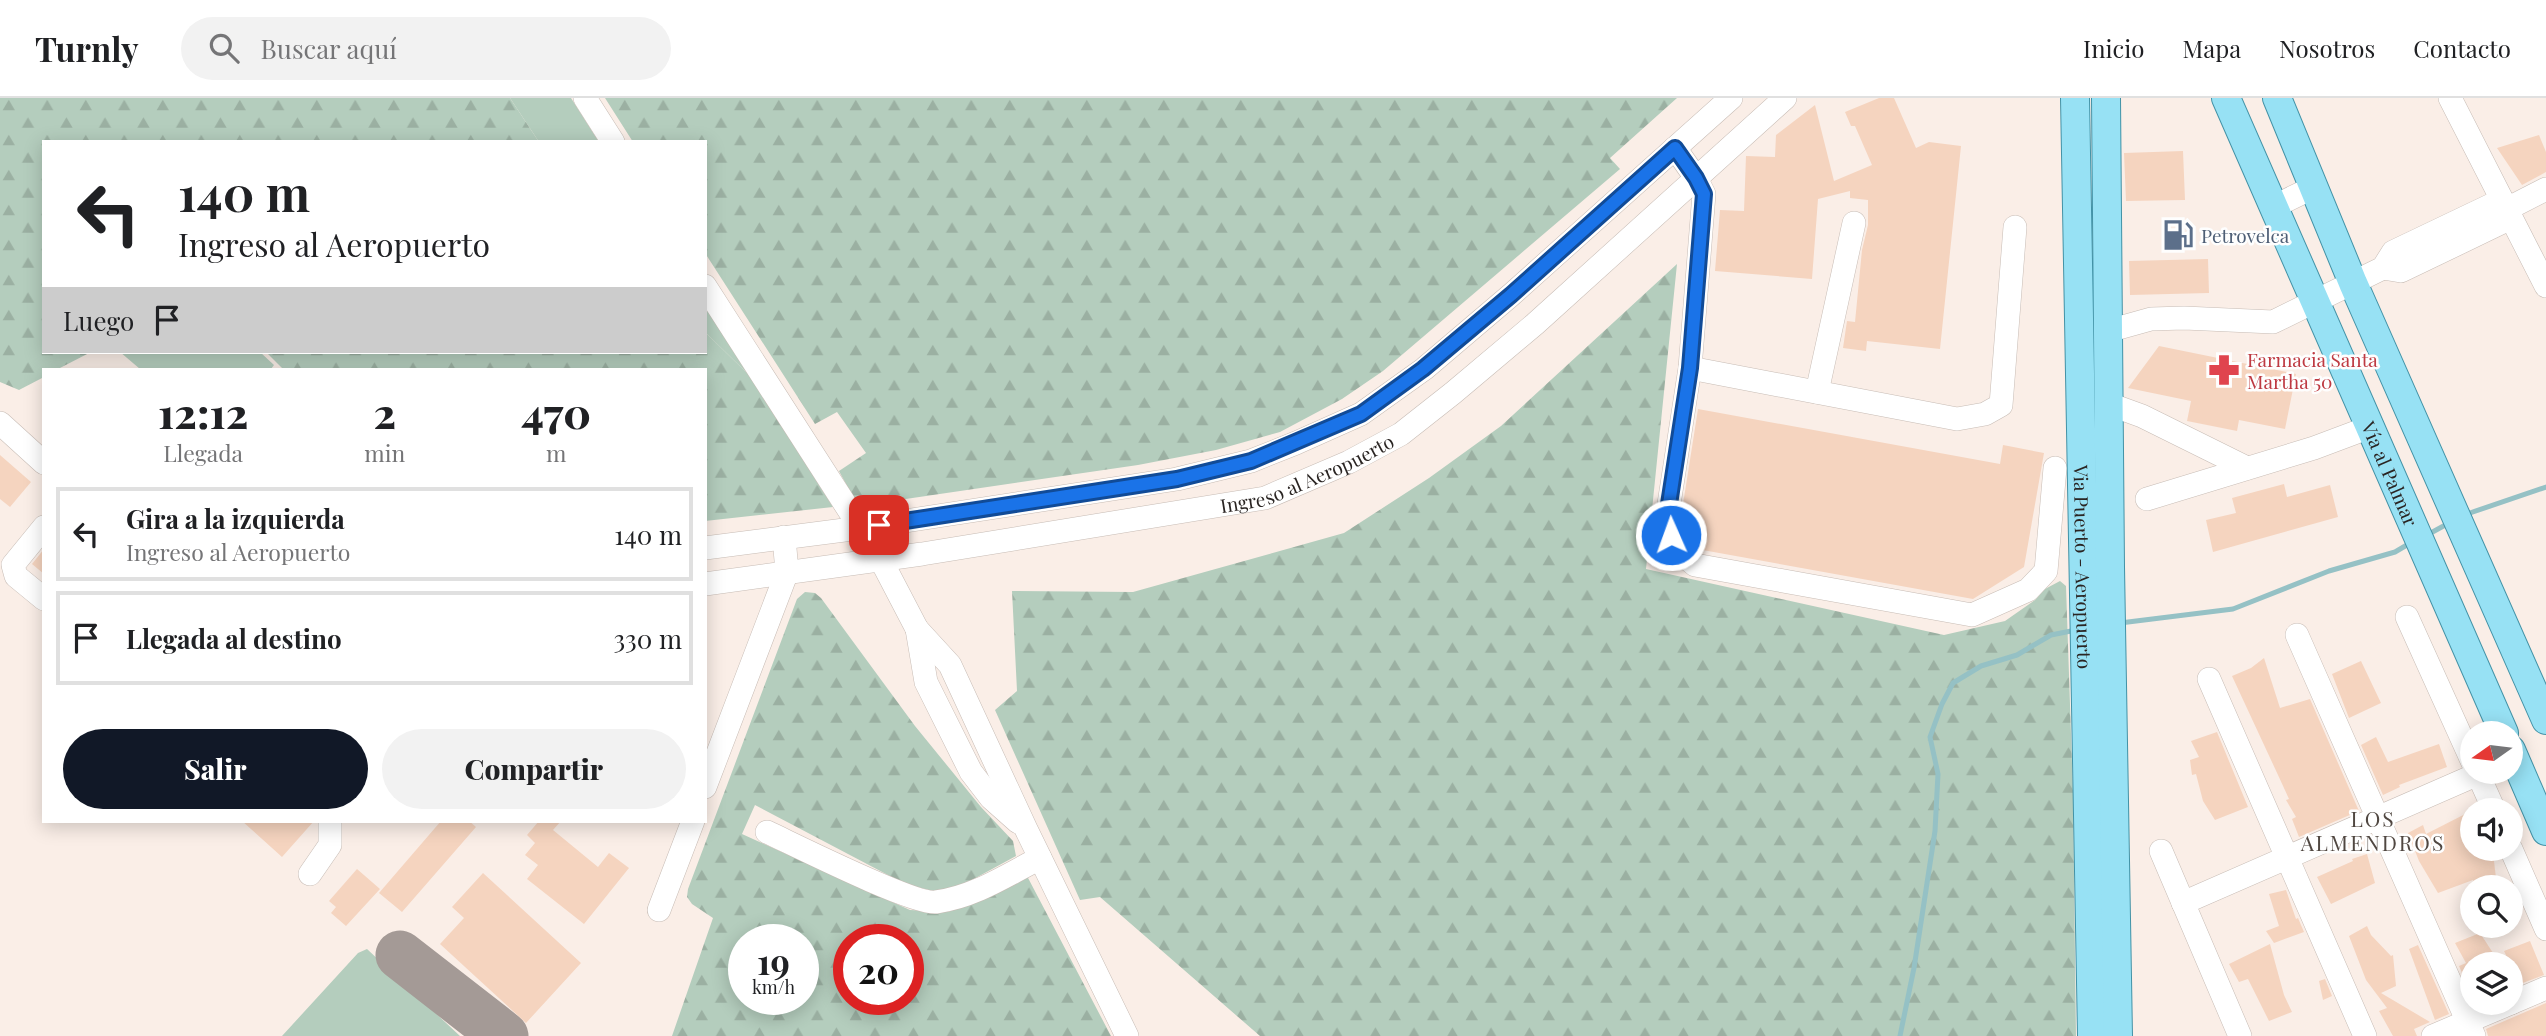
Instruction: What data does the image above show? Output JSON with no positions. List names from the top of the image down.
{
  "streets": {
    "main road": ["Vía al Palmar", "Via Puerto - Aeropuerto"],
    "street": ["Ingreso al Aeropuerto"]
  },
  "districts": ["LOS ALMENDROS"],
  "places": {
    "fuel station": ["Petrovelca"],
    "pharmacy": ["Farmacia Santa Martha 50"]
  },
  "north": "left",
  "page": {
    "header": "Turnly",
    "search": "Buscar aquí",
    "nav": [
      "Inicio",
      "Mapa",
      "Nosotros",
      "Contacto"
    ],
    "turn": ["140 m", "Ingreso al Aeropuerto"],
    "then": "Luego",
    "eta": [
      "12:12",
      "Llegada",
      "2",
      "min",
      "470",
      "m"
    ],
    "list": [
      {
        "name": "Gira a la izquierda",
        "note": "Ingreso al Aeropuerto",
        "value": "140 m"
      },
      {
        "name": "Llegada al destino",
        "value": "330 m"
      }
    ],
    "buttons": ["Salir", "Compartir"],
    "speed": "19 km/h",
    "limit": "20"
  }
}
